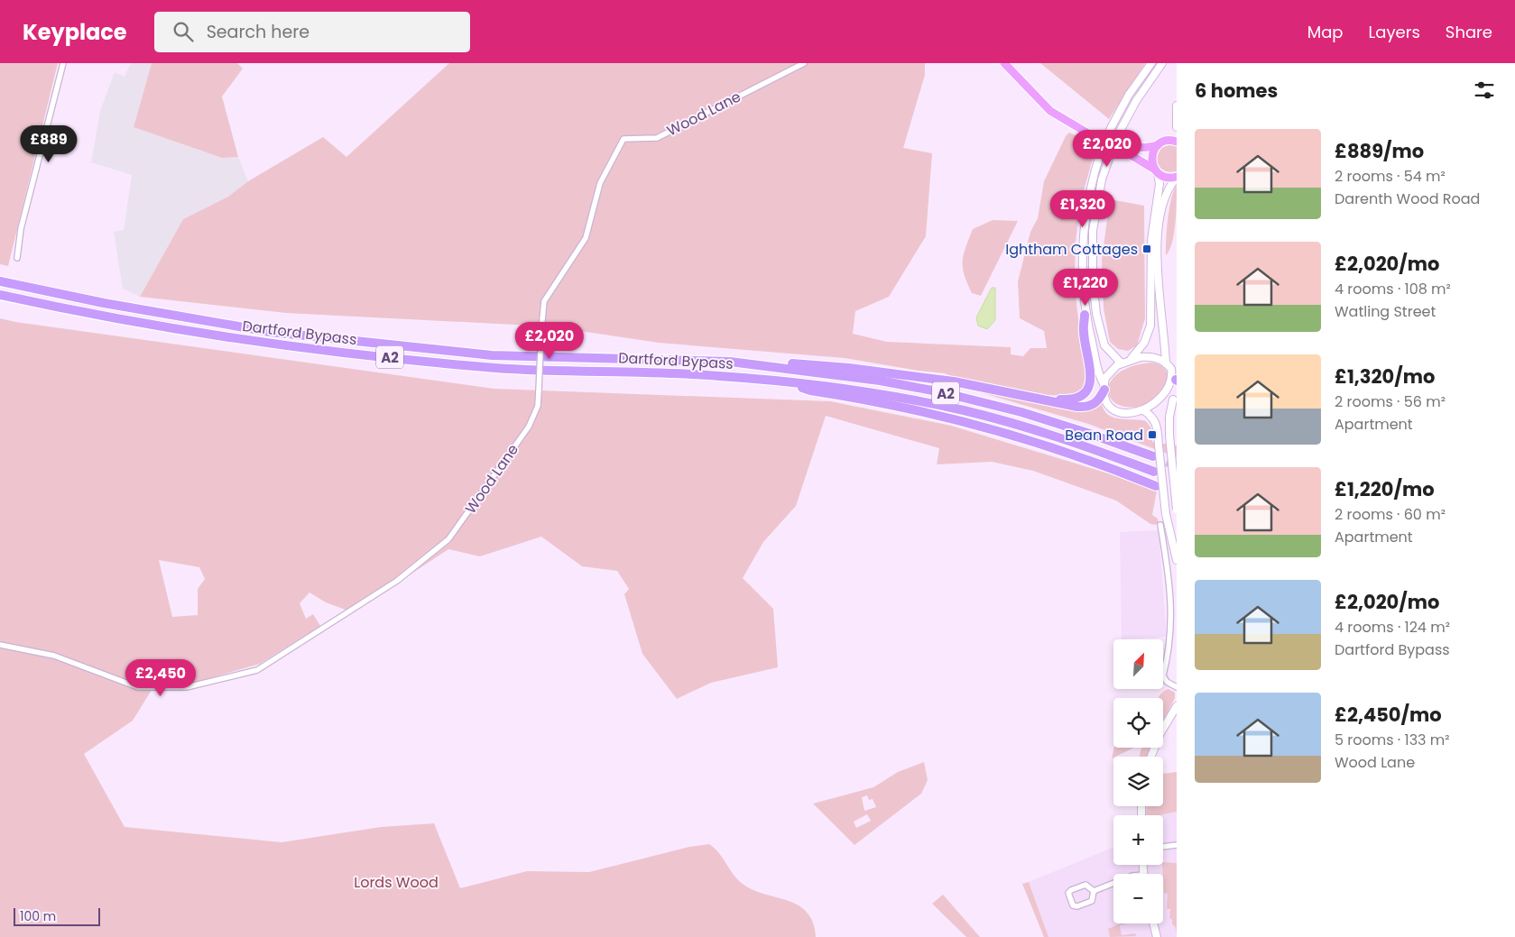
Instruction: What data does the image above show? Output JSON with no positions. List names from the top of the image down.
{
  "streets": {
    "highway": ["Dartford Bypass", "A2"],
    "street": ["Wood Lane"]
  },
  "crossings": [
    ["Dartford Bypass", "A2"]
  ],
  "parks": ["Lords Wood"],
  "places": {
    "transit": ["Ightham Cottages", "Bean Road"]
  },
  "scale_bar": "100 m",
  "north": "top right",
  "page": {
    "header": "Keyplace",
    "search": "Search here",
    "nav": ["Map", "Layers", "Share"],
    "heading": "6 homes",
    "list": [
      {
        "name": "£889/mo",
        "note": "2 rooms · 54 m² · Darenth Wood Road"
      },
      {
        "name": "£2,020/mo",
        "note": "4 rooms · 108 m² · Watling Street"
      },
      {
        "name": "£1,320/mo",
        "note": "2 rooms · 56 m² · Apartment"
      },
      {
        "name": "£1,220/mo",
        "note": "2 rooms · 60 m² · Apartment"
      },
      {
        "name": "£2,020/mo",
        "note": "4 rooms · 124 m² · Dartford Bypass"
      },
      {
        "name": "£2,450/mo",
        "note": "5 rooms · 133 m² · Wood Lane"
      }
    ],
    "price": [
      "£889",
      "£2,020",
      "£1,320",
      "£1,220",
      "£2,020",
      "£2,450"
    ],
    "map_buttons": ["+", "−"],
    "scale": "100 m"
  }
}
